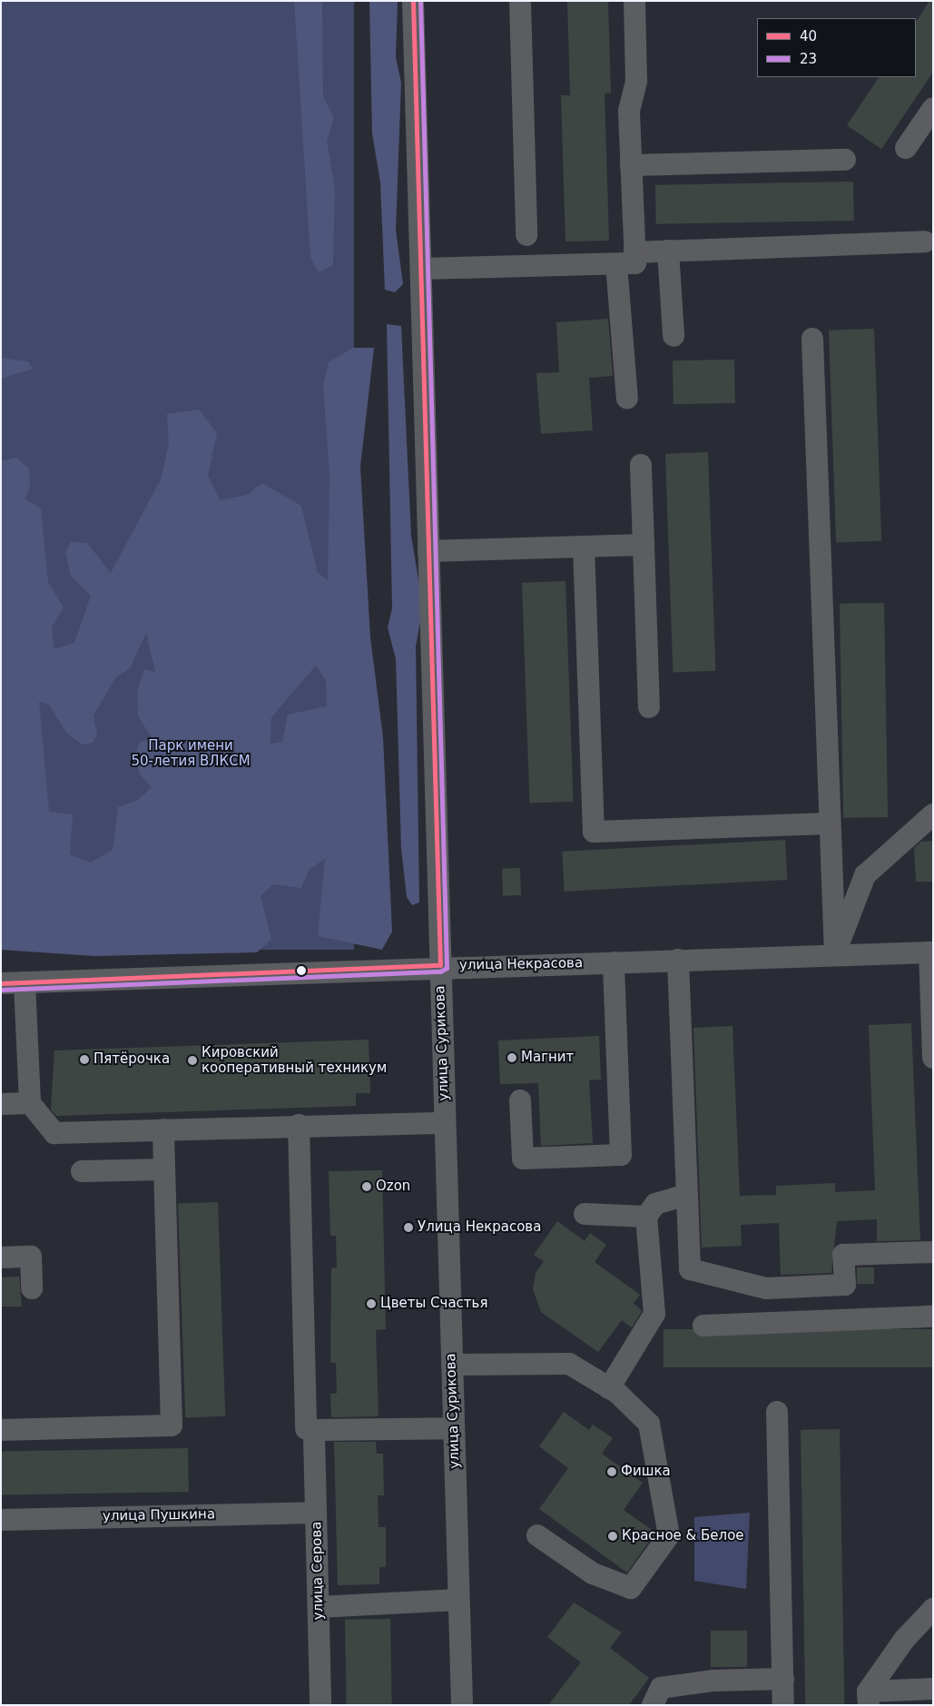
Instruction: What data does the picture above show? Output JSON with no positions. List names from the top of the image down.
{
  "streets": {
    "street": [
      "улица Некрасова",
      "улица Сурикова",
      "улица Пушкина",
      "улица Серова"
    ]
  },
  "crossings": [
    ["улица Некрасова", "улица Сурикова"],
    ["улица Пушкина", "улица Серова"]
  ],
  "parks": ["Парк имени 50-летия ВЛКСМ"],
  "places": [
    "Магнит",
    "Пятёрочка",
    "Кировский кооперативный техникум",
    "Ozon",
    "Улица Некрасова",
    "Цветы Счастья",
    "Фишка",
    "Красное & Белое"
  ],
  "lines": ["transit line 40", "transit line 23"],
  "legend": ["40", "23"]
}
